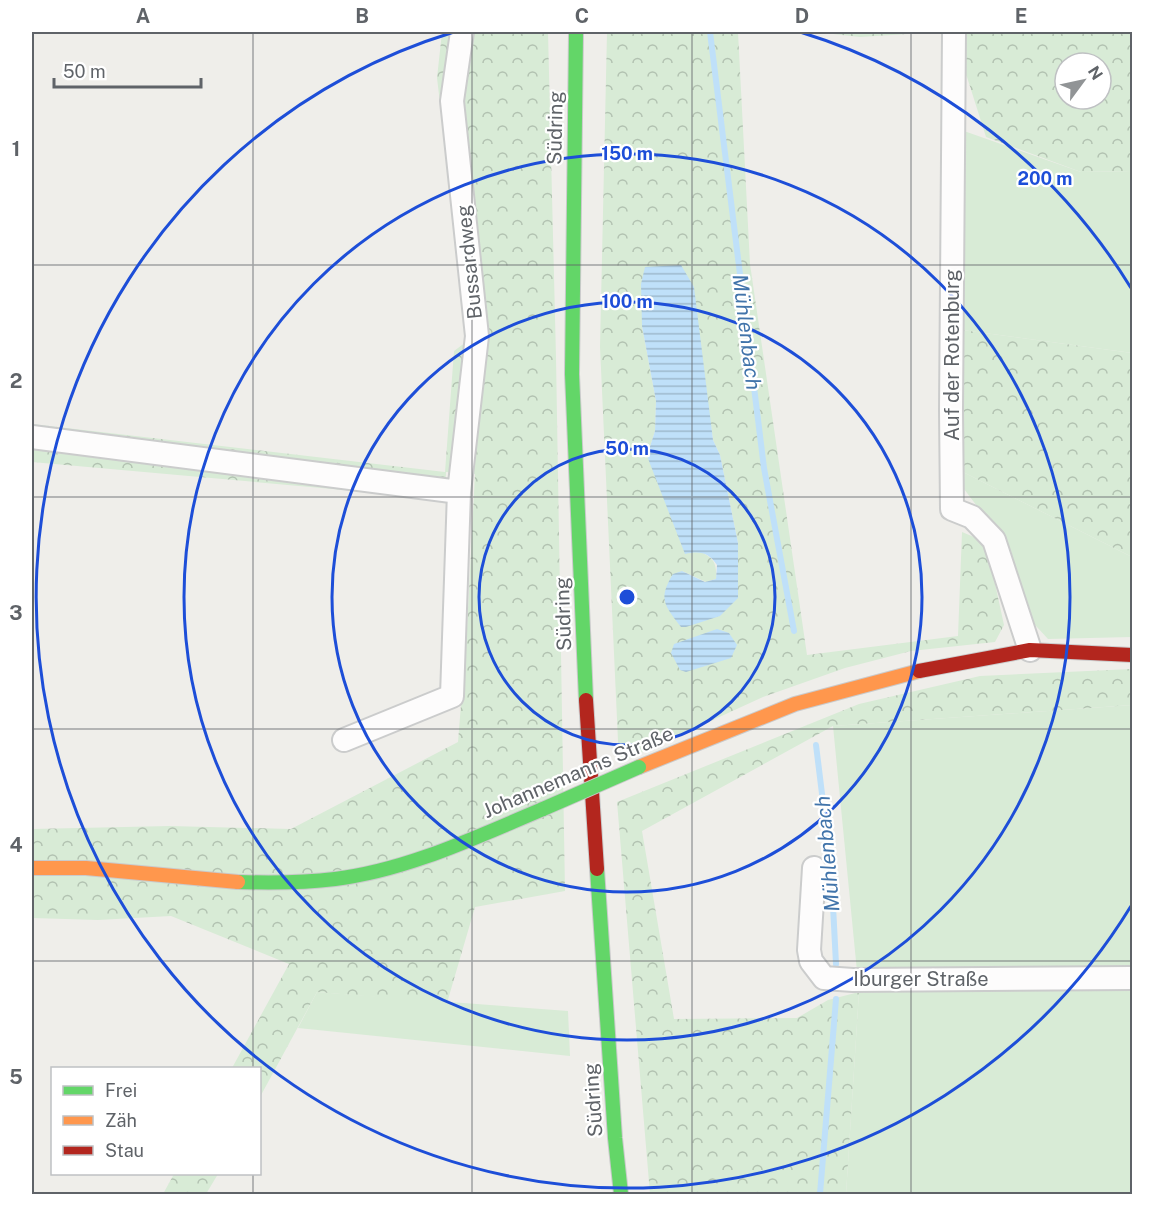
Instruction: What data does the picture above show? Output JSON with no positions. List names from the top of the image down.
{
  "streets": {
    "main road": ["Südring", "Johannemanns Straße"],
    "street": ["Bussardweg", "Auf der Rotenburg", "Iburger Straße"]
  },
  "crossings": [
    ["Auf der Rotenburg", "Johannemanns Straße"]
  ],
  "water": ["Mühlenbach"],
  "legend": ["Frei", "Zäh", "Stau"],
  "scale_bar": "50 m",
  "north": "top right",
  "grid": {
    "columns": [
      "A",
      "B",
      "C",
      "D",
      "E"
    ],
    "rows": [
      "1",
      "2",
      "3",
      "4",
      "5"
    ]
  },
  "rings": [
    "150 m",
    "200 m",
    "100 m",
    "50 m"
  ]
}
